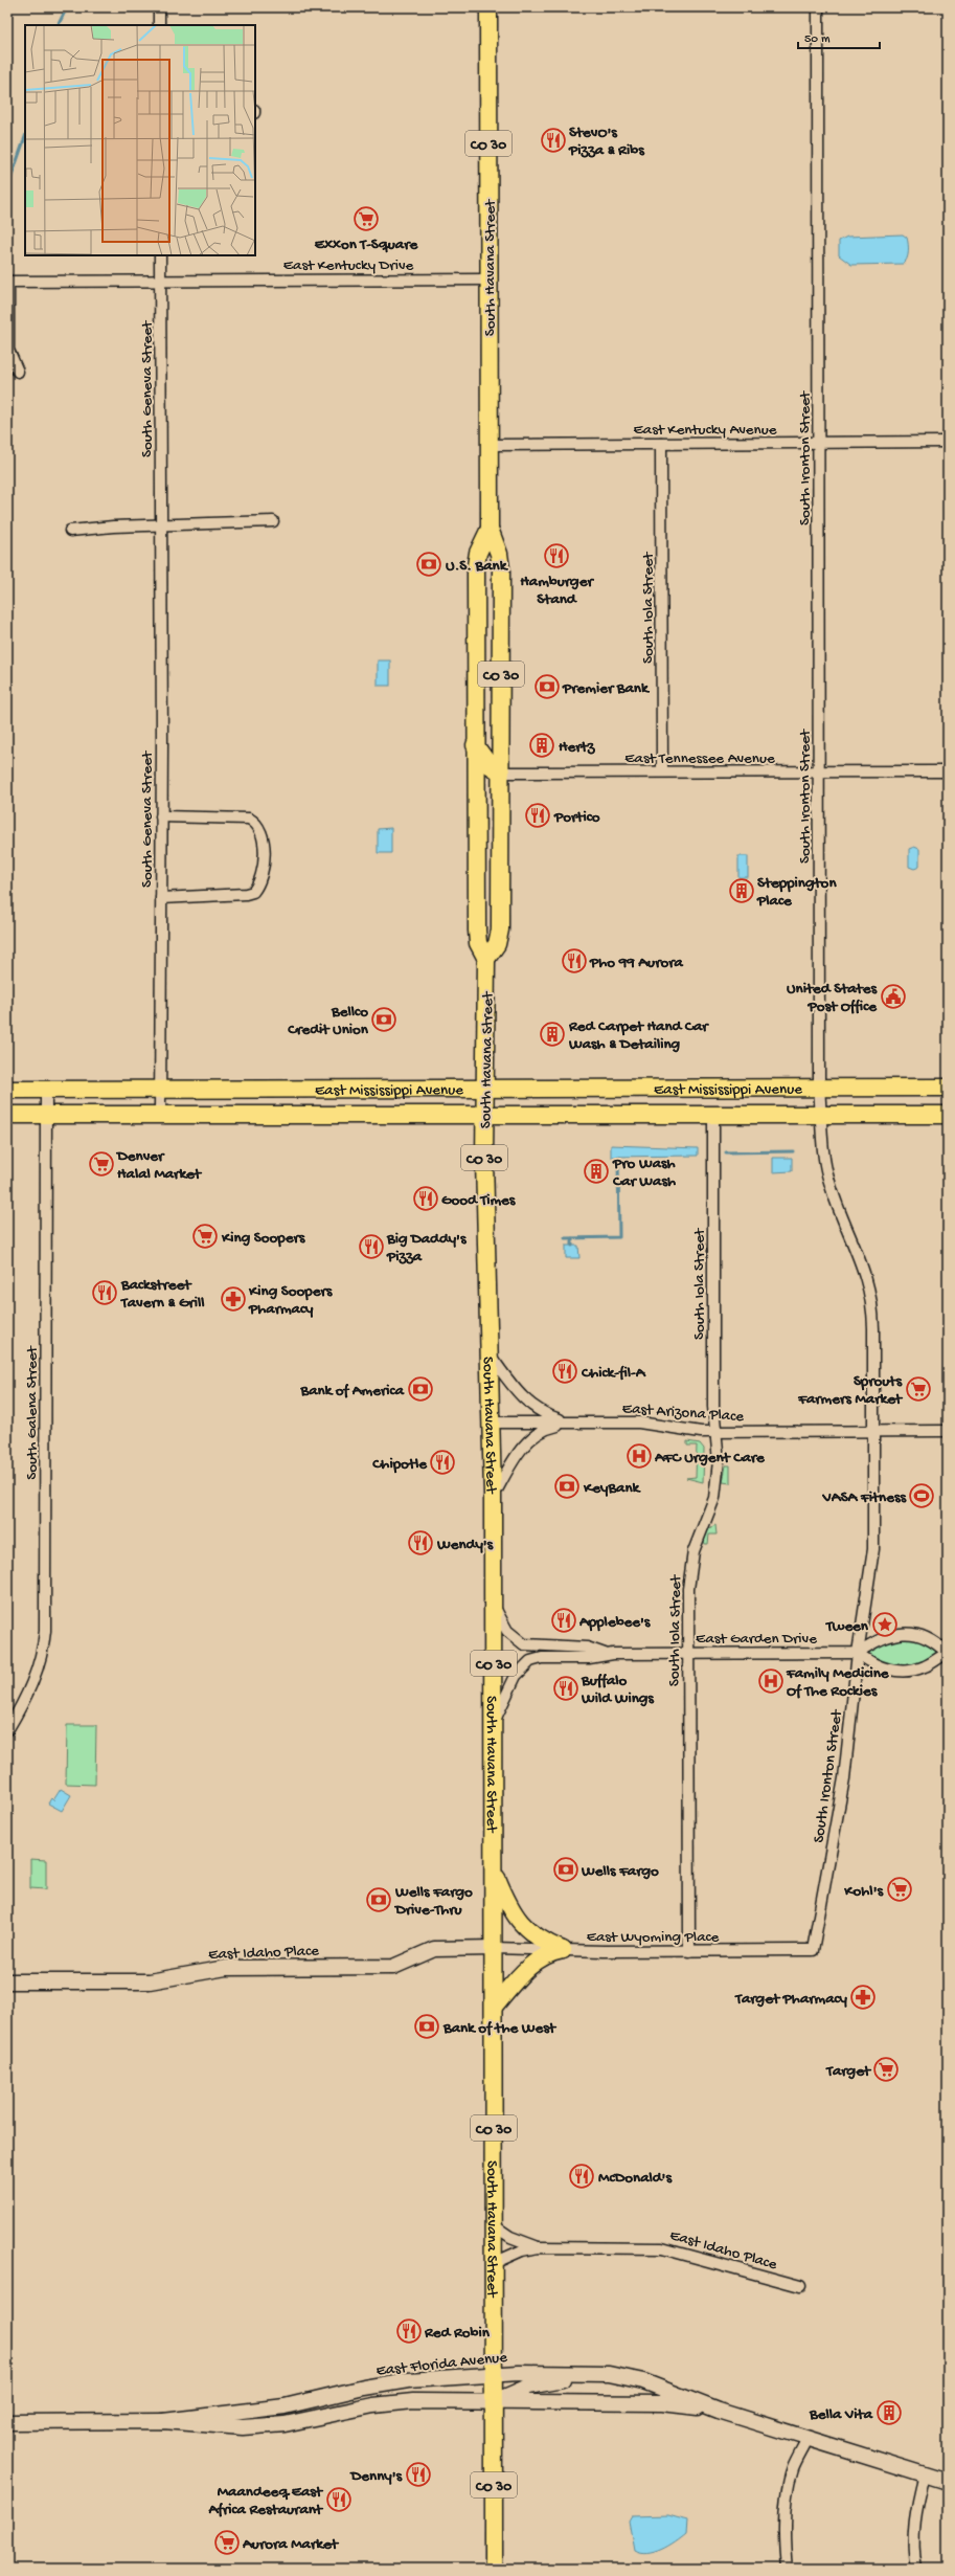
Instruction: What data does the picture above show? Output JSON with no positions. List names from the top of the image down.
{
  "streets": {
    "main road": ["CO 30", "South Havana Street", "East Mississippi Avenue"],
    "street": [
      "East Kentucky Drive",
      "South Geneva Street",
      "East Kentucky Avenue",
      "South Ironton Street",
      "South Iola Street",
      "East Tennessee Avenue",
      "East Arizona Place",
      "South Galena Street",
      "East Garden Drive",
      "East Wyoming Place",
      "East Idaho Place",
      "East Florida Avenue"
    ]
  },
  "crossings": [
    ["East Kentucky Drive", "South Havana Street"],
    ["East Kentucky Drive", "South Geneva Street"],
    ["South Havana Street", "East Kentucky Avenue"],
    ["South Havana Street", "East Tennessee Avenue"],
    ["South Havana Street", "East Mississippi Avenue"],
    ["South Havana Street", "East Arizona Place"],
    ["South Havana Street", "East Garden Drive"],
    ["South Havana Street", "East Wyoming Place"],
    ["South Havana Street", "East Idaho Place"],
    ["South Havana Street", "East Florida Avenue"],
    ["South Geneva Street", "East Mississippi Avenue"],
    ["East Kentucky Avenue", "South Ironton Street"],
    ["East Kentucky Avenue", "South Iola Street"],
    ["South Ironton Street", "East Tennessee Avenue"],
    ["South Ironton Street", "East Mississippi Avenue"],
    ["South Ironton Street", "East Arizona Place"],
    ["South Ironton Street", "East Garden Drive"],
    ["South Ironton Street", "East Wyoming Place"],
    ["South Iola Street", "East Tennessee Avenue"],
    ["South Iola Street", "East Mississippi Avenue"],
    ["South Iola Street", "East Arizona Place"],
    ["South Iola Street", "East Garden Drive"],
    ["South Iola Street", "East Wyoming Place"],
    ["East Mississippi Avenue", "South Galena Street"],
    ["East Wyoming Place", "East Idaho Place"]
  ],
  "places": {
    "restaurant": [
      "StevO's Pizza & Ribs",
      "Hamburger Stand",
      "Portico",
      "Pho 99 Aurora",
      "Good Times",
      "Big Daddy's Pizza",
      "Backstreet Tavern & Grill",
      "Chick-fil-A",
      "Chipotle",
      "Wendy's",
      "Applebee's",
      "Buffalo Wild Wings",
      "McDonald's",
      "Red Robin",
      "Denny's",
      "Maandeeq East Africa Restaurant"
    ],
    "supermarket": [
      "Exxon T-Square",
      "Denver Halal Market",
      "King Soopers",
      "Sprouts Farmers Market",
      "Kohl's",
      "Target",
      "Aurora Market"
    ],
    "bank": [
      "U.S. Bank",
      "Premier Bank",
      "Bellco Credit Union",
      "Bank of America",
      "KeyBank",
      "Wells Fargo",
      "Wells Fargo Drive-Thru",
      "Bank of the West"
    ],
    "building": [
      "Hertz",
      "Steppington Place",
      "Red Carpet Hand Car Wash & Detailing",
      "Pro Wash Car Wash",
      "Bella Vita"
    ],
    "public building": ["United States Post Office"],
    "pharmacy": ["King Soopers Pharmacy", "Target Pharmacy"],
    "hospital": ["AFC Urgent Care", "Family Medicine Of The Rockies"],
    "sports": ["VASA Fitness"],
    "place": ["Tween"]
  },
  "scale_bar": "50 m"
}
